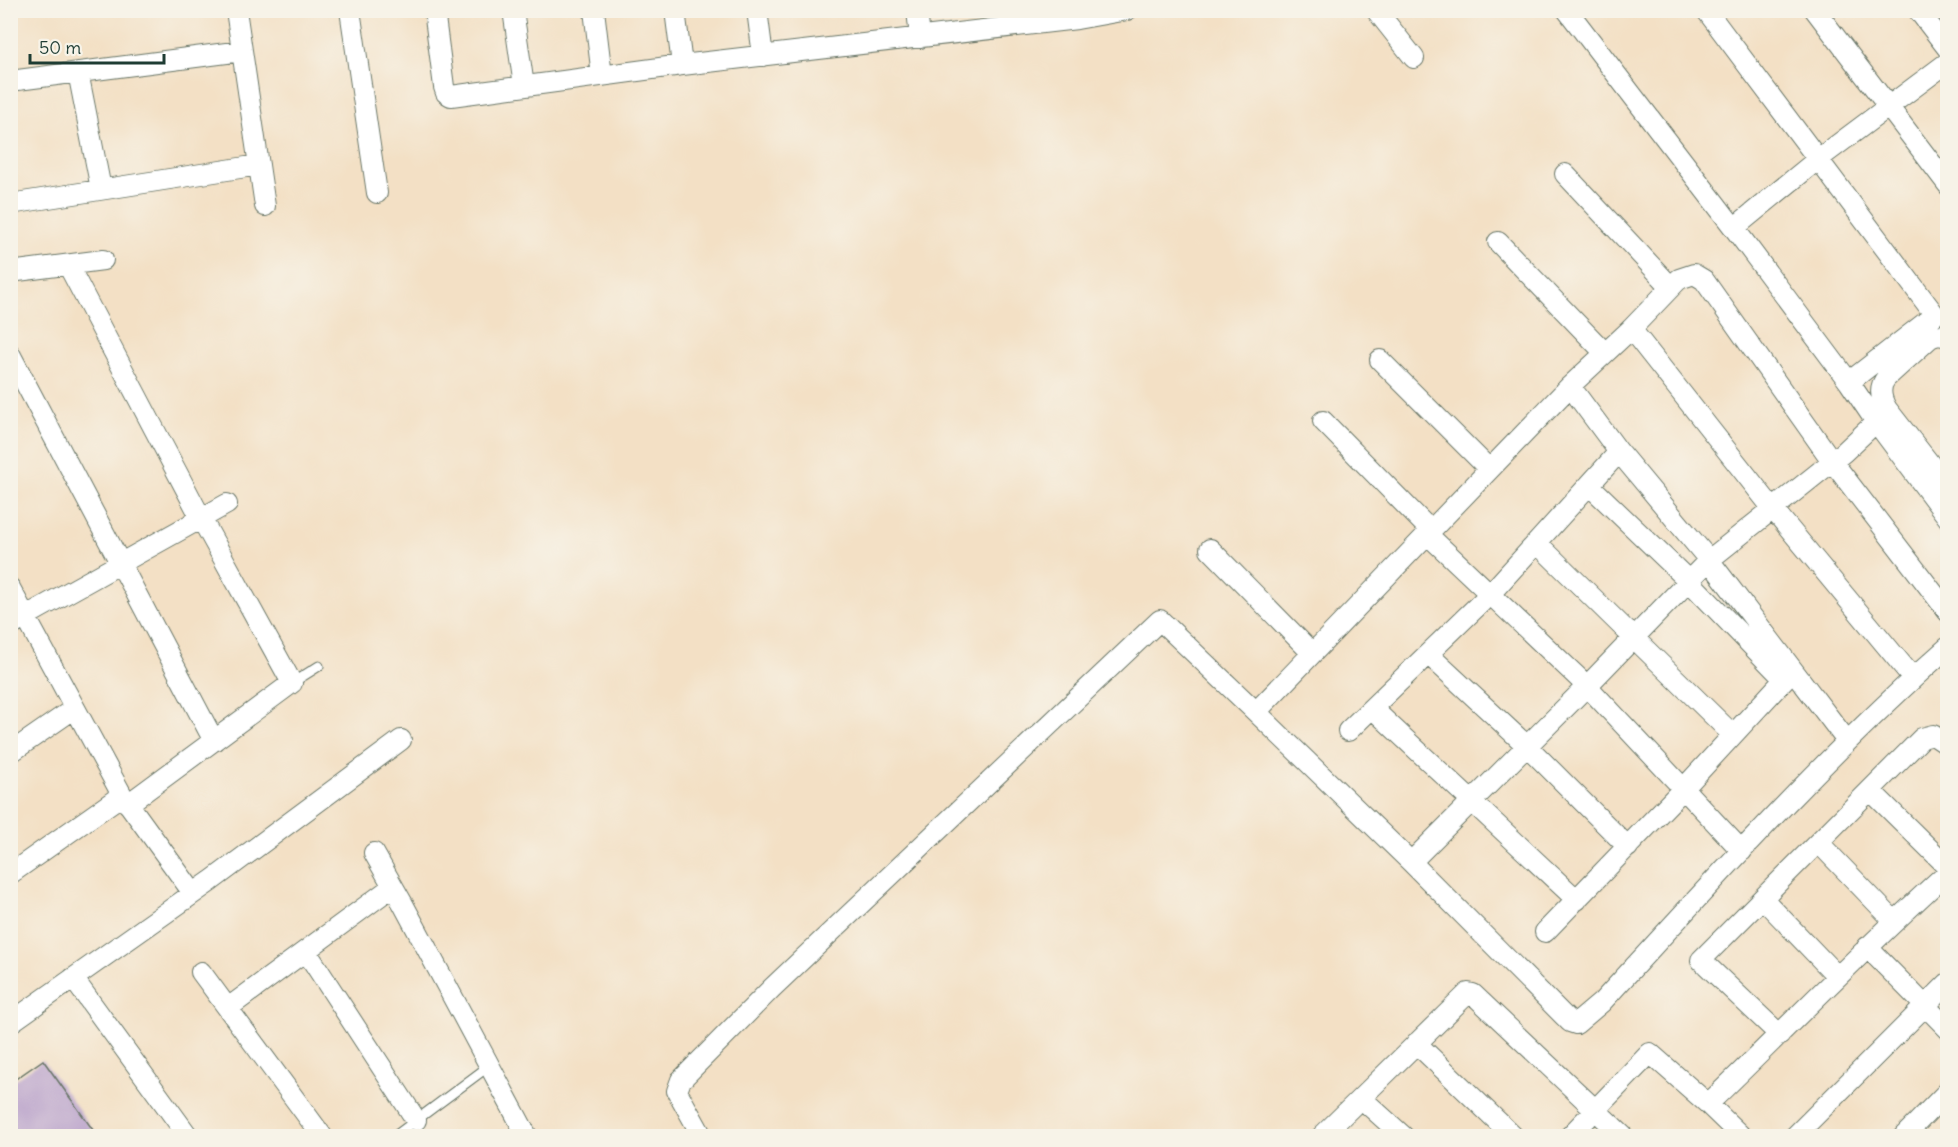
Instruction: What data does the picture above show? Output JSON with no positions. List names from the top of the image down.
{
  "scale_bar": "50 m"
}
